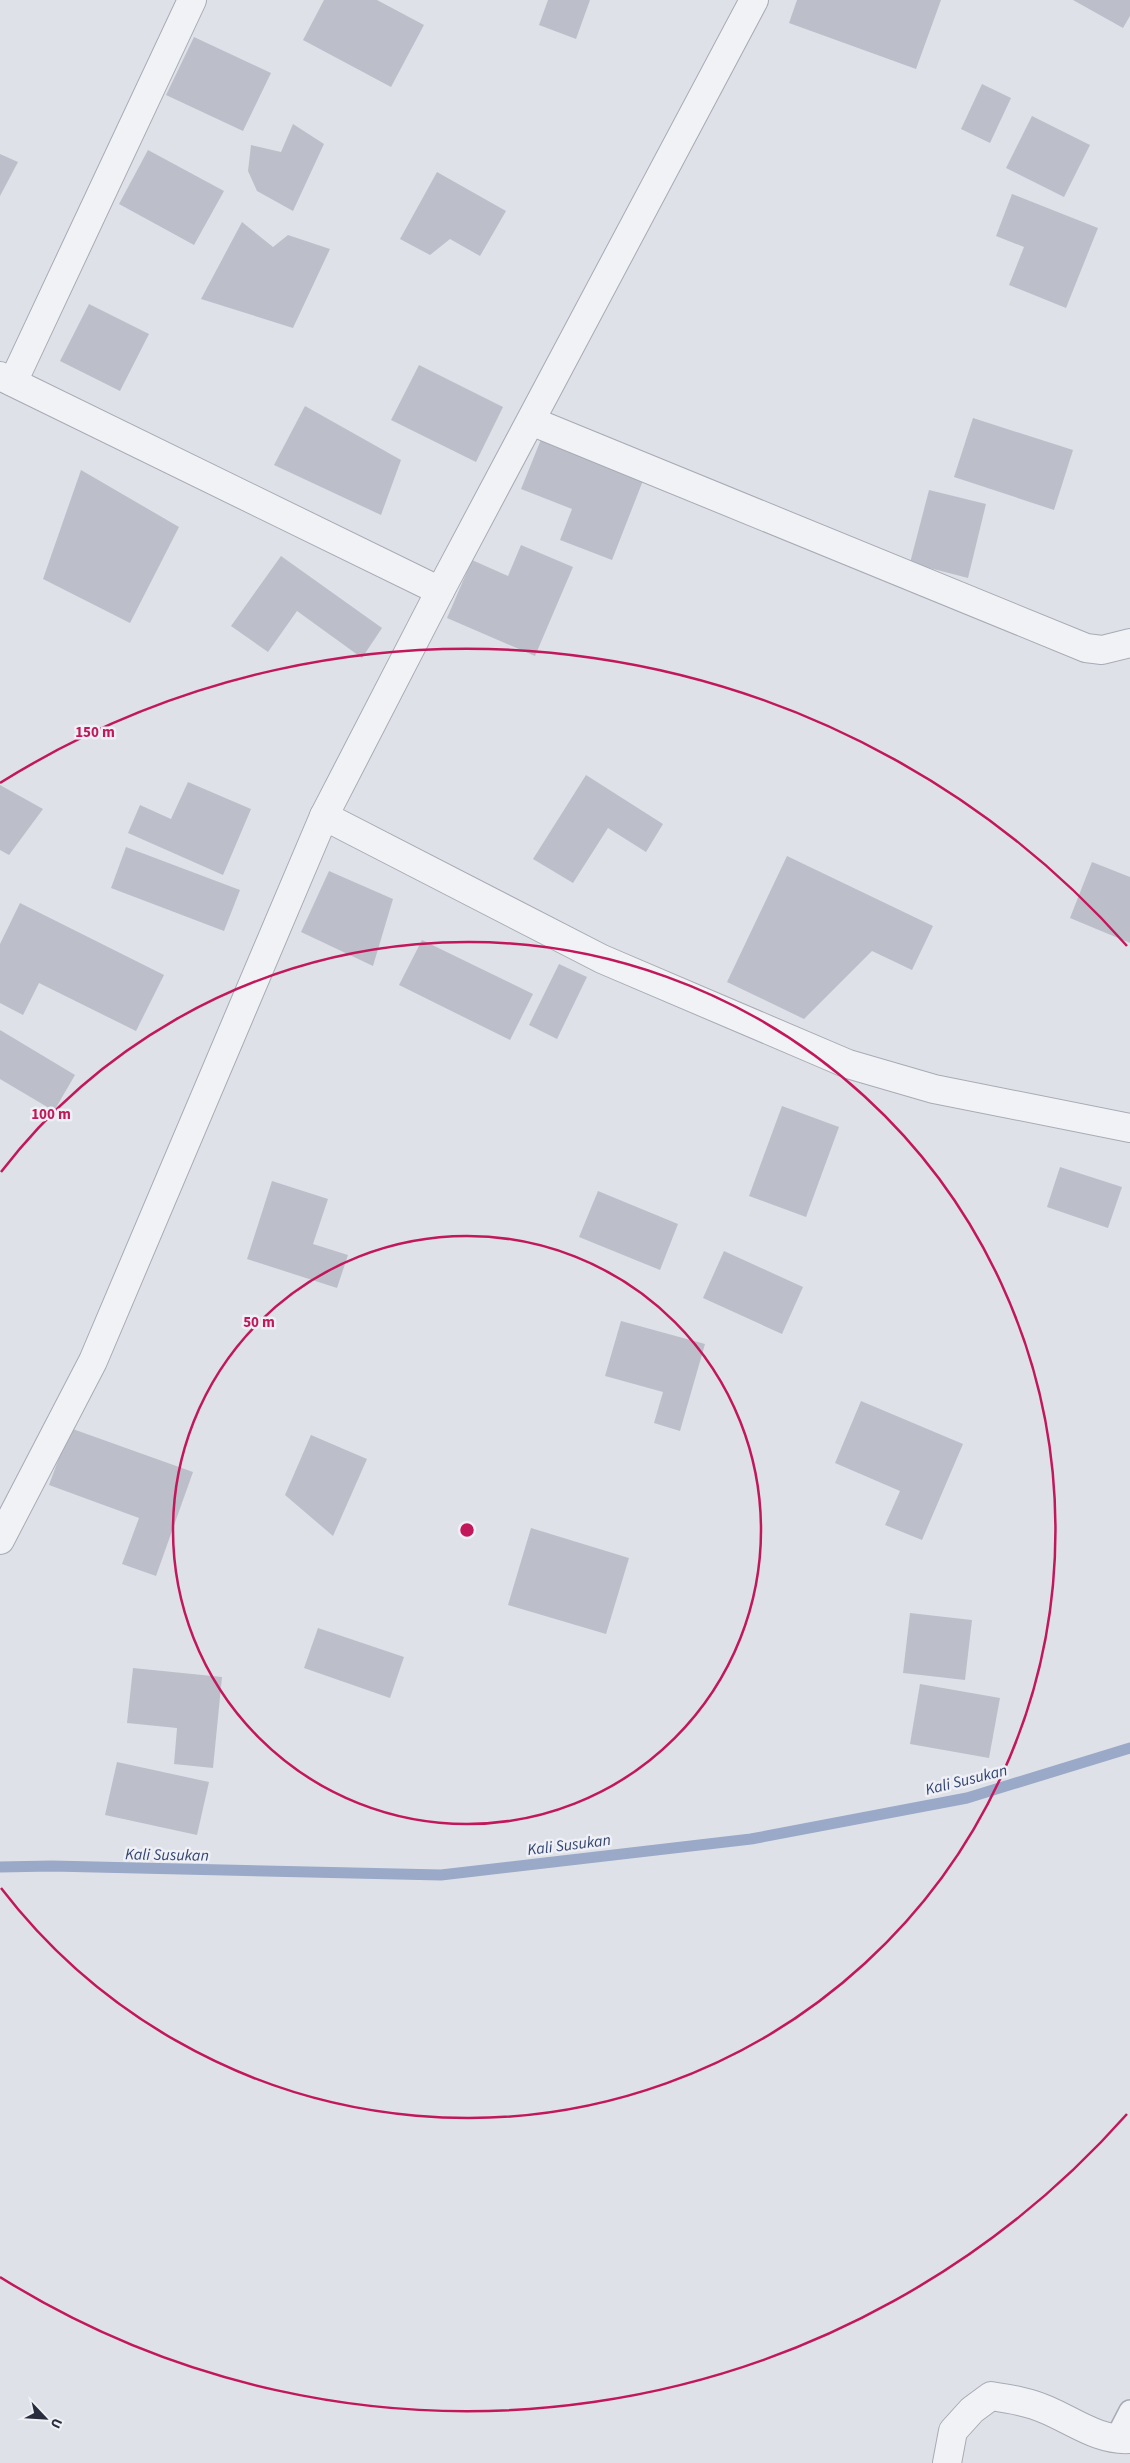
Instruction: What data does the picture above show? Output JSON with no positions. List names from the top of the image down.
{
  "water": ["Kali Susukan"],
  "north": "bottom right",
  "rings": ["150 m", "100 m", "50 m"]
}
